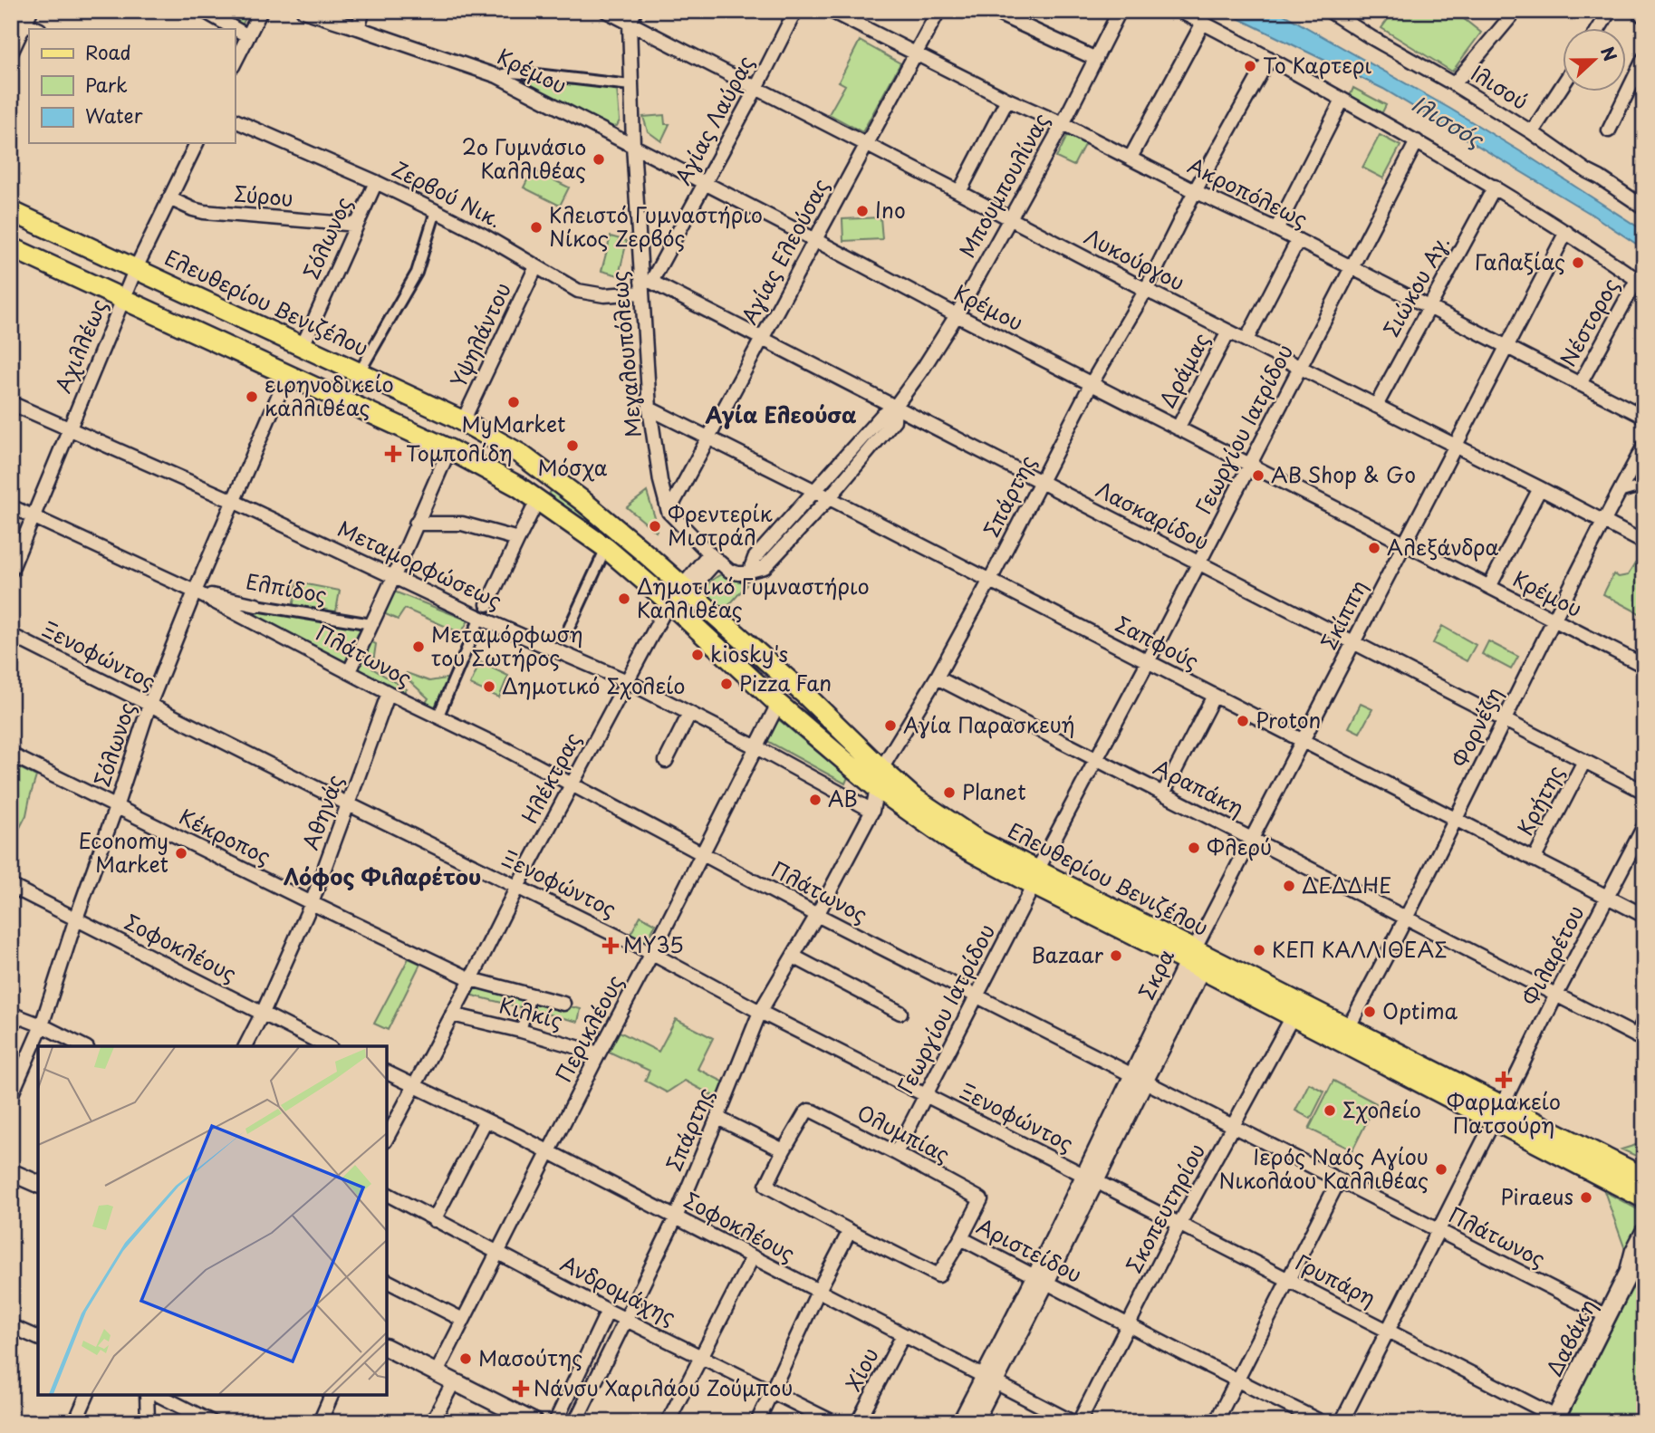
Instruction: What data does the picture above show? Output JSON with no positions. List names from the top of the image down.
{
  "streets": {
    "main road": ["Ελευθερίου Βενιζέλου", "Δαβάκη"],
    "street": [
      "Κρέμου",
      "Ιλισού",
      "Αγίας Λαύρας",
      "Μπουμπουλίνας",
      "Ακροπόλεως",
      "Ζερβού Νικ.",
      "Σύρου",
      "Σόλωνος",
      "Αγίας Ελεούσας",
      "Λυκούργου",
      "Σιώκου Αγ.",
      "Νέστορος",
      "Υψηλάντου",
      "Αχιλλέως",
      "Μεγαλουπόλεως",
      "Δράμας",
      "Γεωργίου Ιατρίδου",
      "Σπάρτης",
      "Λασκαρίδου",
      "Μεταμορφώσεως",
      "Ελπίδος",
      "Σκίππη",
      "Σαπφούς",
      "Ξενοφώντος",
      "Πλάτωνος",
      "Φορνέζη",
      "Ηλέκτρας",
      "Αραπάκη",
      "Κρήτης",
      "Αθηνάς",
      "Κέκροπος",
      "Σοφοκλέους",
      "Φιλαρέτου",
      "Σκρα",
      "Κιλκίς",
      "Περικλέους",
      "Ολυμπίας",
      "Σκοπευτηρίου",
      "Αριστείδου",
      "Γρυπάρη",
      "Ανδρομάχης",
      "Χίου"
    ]
  },
  "crossings": [
    ["Κρέμου", "Αγίας Λαύρας"],
    ["Κρέμου", "Μπουμπουλίνας"],
    ["Κρέμου", "Αγίας Ελεούσας"],
    ["Κρέμου", "Μεγαλουπόλεως"],
    ["Κρέμου", "Δράμας"],
    ["Κρέμου", "Γεωργίου Ιατρίδου"],
    ["Κρέμου", "Σπάρτης"],
    ["Κρέμου", "Σκίππη"],
    ["Κρέμου", "Φορνέζη"],
    ["Αγίας Λαύρας", "Ζερβού Νικ."],
    ["Αγίας Λαύρας", "Λυκούργου"],
    ["Αγίας Λαύρας", "Μεγαλουπόλεως"],
    ["Αγίας Λαύρας", "Λασκαρίδου"],
    ["Μπουμπουλίνας", "Ακροπόλεως"],
    ["Μπουμπουλίνας", "Λυκούργου"],
    ["Μπουμπουλίνας", "Λασκαρίδου"],
    ["Μπουμπουλίνας", "Σαπφούς"],
    ["Ακροπόλεως", "Αγίας Ελεούσας"],
    ["Ακροπόλεως", "Σιώκου Αγ."],
    ["Ακροπόλεως", "Νέστορος"],
    ["Ακροπόλεως", "Γεωργίου Ιατρίδου"],
    ["Ακροπόλεως", "Σπάρτης"],
    ["Ακροπόλεως", "Σκίππη"],
    ["Ζερβού Νικ.", "Σόλωνος"],
    ["Ζερβού Νικ.", "Υψηλάντου"],
    ["Ζερβού Νικ.", "Μεγαλουπόλεως"],
    ["Ζερβού Νικ.", "Λασκαρίδου"],
    ["Σύρου", "Σόλωνος"],
    ["Σύρου", "Αχιλλέως"],
    ["Σόλωνος", "Ελευθερίου Βενιζέλου"],
    ["Σόλωνος", "Μεταμορφώσεως"],
    ["Σόλωνος", "Ελπίδος"],
    ["Σόλωνος", "Ξενοφώντος"],
    ["Σόλωνος", "Πλάτωνος"],
    ["Σόλωνος", "Κέκροπος"],
    ["Σόλωνος", "Σοφοκλέους"],
    ["Αγίας Ελεούσας", "Λυκούργου"],
    ["Αγίας Ελεούσας", "Μεγαλουπόλεως"],
    ["Αγίας Ελεούσας", "Λασκαρίδου"],
    ["Αγίας Ελεούσας", "Σαπφούς"],
    ["Λυκούργου", "Σιώκου Αγ."],
    ["Λυκούργου", "Μεγαλουπόλεως"],
    ["Λυκούργου", "Δράμας"],
    ["Λυκούργου", "Γεωργίου Ιατρίδου"],
    ["Λυκούργου", "Σπάρτης"],
    ["Λυκούργου", "Σκίππη"],
    ["Λυκούργου", "Φορνέζη"],
    ["Ελευθερίου Βενιζέλου", "Υψηλάντου"],
    ["Ελευθερίου Βενιζέλου", "Αχιλλέως"],
    ["Ελευθερίου Βενιζέλου", "Γεωργίου Ιατρίδου"],
    ["Ελευθερίου Βενιζέλου", "Σπάρτης"],
    ["Ελευθερίου Βενιζέλου", "Σκίππη"],
    ["Ελευθερίου Βενιζέλου", "Φορνέζη"],
    ["Ελευθερίου Βενιζέλου", "Ηλέκτρας"],
    ["Ελευθερίου Βενιζέλου", "Φιλαρέτου"],
    ["Ελευθερίου Βενιζέλου", "Σκρα"],
    ["Ελευθερίου Βενιζέλου", "Περικλέους"],
    ["Ελευθερίου Βενιζέλου", "Σκοπευτηρίου"],
    ["Αχιλλέως", "Μεταμορφώσεως"],
    ["Αχιλλέως", "Πλάτωνος"],
    ["Μεγαλουπόλεως", "Λασκαρίδου"],
    ["Μεγαλουπόλεως", "Σαπφούς"],
    ["Γεωργίου Ιατρίδου", "Λασκαρίδου"],
    ["Γεωργίου Ιατρίδου", "Σαπφούς"],
    ["Γεωργίου Ιατρίδου", "Ξενοφώντος"],
    ["Γεωργίου Ιατρίδου", "Πλάτωνος"],
    ["Γεωργίου Ιατρίδου", "Αραπάκη"],
    ["Γεωργίου Ιατρίδου", "Ολυμπίας"],
    ["Σπάρτης", "Λασκαρίδου"],
    ["Σπάρτης", "Μεταμορφώσεως"],
    ["Σπάρτης", "Σαπφούς"],
    ["Σπάρτης", "Ξενοφώντος"],
    ["Σπάρτης", "Πλάτωνος"],
    ["Σπάρτης", "Αραπάκη"],
    ["Σπάρτης", "Σοφοκλέους"],
    ["Σπάρτης", "Ανδρομάχης"],
    ["Λασκαρίδου", "Σκίππη"],
    ["Λασκαρίδου", "Φορνέζη"],
    ["Λασκαρίδου", "Κρήτης"],
    ["Μεταμορφώσεως", "Ηλέκτρας"],
    ["Μεταμορφώσεως", "Περικλέους"],
    ["Ελπίδος", "Πλάτωνος"],
    ["Σκίππη", "Σαπφούς"],
    ["Σκίππη", "Αραπάκη"],
    ["Σκίππη", "Σκρα"],
    ["Σαπφούς", "Φορνέζη"],
    ["Σαπφούς", "Κρήτης"],
    ["Σαπφούς", "Φιλαρέτου"],
    ["Ξενοφώντος", "Ηλέκτρας"],
    ["Ξενοφώντος", "Αθηνάς"],
    ["Ξενοφώντος", "Σκρα"],
    ["Ξενοφώντος", "Περικλέους"],
    ["Ξενοφώντος", "Γρυπάρη"],
    ["Πλάτωνος", "Ηλέκτρας"],
    ["Πλάτωνος", "Αθηνάς"],
    ["Πλάτωνος", "Φιλαρέτου"],
    ["Πλάτωνος", "Σκρα"],
    ["Πλάτωνος", "Περικλέους"],
    ["Πλάτωνος", "Σκοπευτηρίου"],
    ["Πλάτωνος", "Δαβάκη"],
    ["Φορνέζη", "Αραπάκη"],
    ["Ηλέκτρας", "Κέκροπος"],
    ["Ηλέκτρας", "Σοφοκλέους"],
    ["Ηλέκτρας", "Κιλκίς"],
    ["Αραπάκη", "Φιλαρέτου"],
    ["Αθηνάς", "Κέκροπος"],
    ["Αθηνάς", "Σοφοκλέους"],
    ["Σοφοκλέους", "Σκρα"],
    ["Σοφοκλέους", "Περικλέους"],
    ["Σοφοκλέους", "Χίου"],
    ["Φιλαρέτου", "Γρυπάρη"],
    ["Σκρα", "Αριστείδου"],
    ["Σκρα", "Γρυπάρη"],
    ["Κιλκίς", "Περικλέους"],
    ["Περικλέους", "Ανδρομάχης"],
    ["Ολυμπίας", "Αριστείδου"],
    ["Σκοπευτηρίου", "Αριστείδου"],
    ["Σκοπευτηρίου", "Γρυπάρη"],
    ["Γρυπάρη", "Δαβάκη"]
  ],
  "districts": ["Αγία Ελεούσα", "Λόφος Φιλαρέτου"],
  "water": ["Ιλισσός"],
  "places": {
    "other": [
      "Το Καρτερι",
      "2ο Γυμνάσιο Καλλιθέας",
      "Ino",
      "Κλειστό Γυμναστήριο Νίκος Ζερβός",
      "Γαλαξίας",
      "ειρηνοδικείο καλλιθέας",
      "MyMarket",
      "Μόσχα",
      "AB Shop & Go",
      "Φρεντερίκ Μιστράλ",
      "Αλεξάνδρα",
      "Δημοτικό Γυμναστήριο Καλλιθέας",
      "Μεταμόρφωση του Σωτήρος",
      "kiosky's",
      "Pizza Fan",
      "Δημοτικό Σχολείο",
      "Proton",
      "Αγία Παρασκευή",
      "Planet",
      "AB",
      "Φλερύ",
      "Economy Market",
      "ΔΕΔΔΗΕ",
      "ΚΕΠ ΚΑΛΛΙΘΕΑΣ",
      "Bazaar",
      "Optima",
      "Σχολείο",
      "Ιερός Ναός Αγίου Νικολάου Καλλιθέας",
      "Piraeus",
      "Μασούτης"
    ],
    "health": [
      "Τομπολίδη",
      "MY35",
      "Φαρμακείο Πατσούρη",
      "Νάνσυ Χαριλάου Ζούμπου"
    ]
  },
  "legend": ["Road", "Park", "Water"],
  "north": "right"
}
